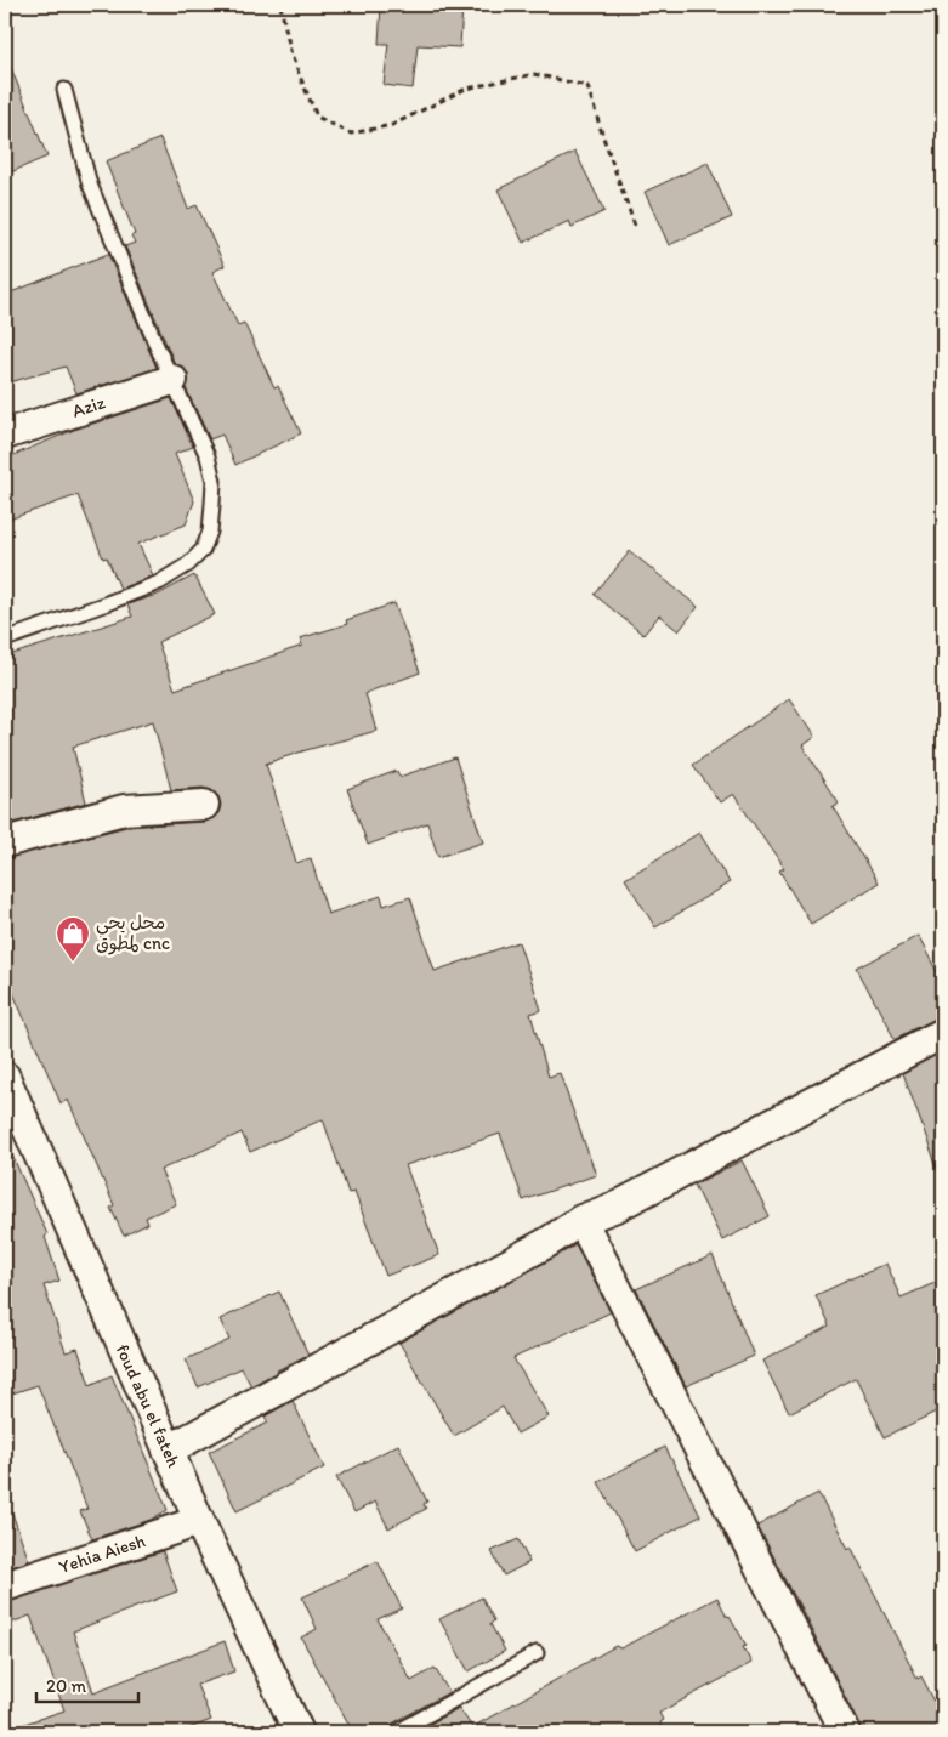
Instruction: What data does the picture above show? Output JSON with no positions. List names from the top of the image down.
{
  "streets": {
    "street": ["Aziz", "foud abu el fateh", "Yehia Aiesh"]
  },
  "crossings": [
    ["foud abu el fateh", "Yehia Aiesh"]
  ],
  "places": {
    "shop": ["محل يحي لمطوق cnc"]
  },
  "scale_bar": "20 m"
}
